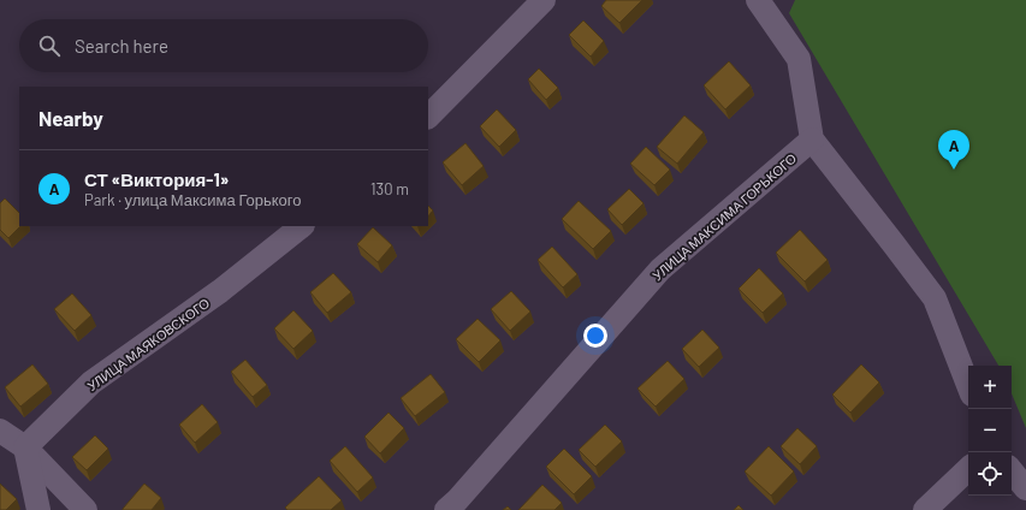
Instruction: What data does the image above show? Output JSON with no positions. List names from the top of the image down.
{
  "streets": {
    "street": ["УЛИЦА МАКСИМА ГОРЬКОГО", "УЛИЦА МАЯКОВСКОГО"]
  },
  "page": {
    "search": "Search here",
    "heading": "Nearby",
    "pins": "A",
    "list": [
      {
        "mark": "A",
        "name": "СТ «Виктория-1»",
        "note": "Park · улица Максима Горького",
        "value": "130 m"
      }
    ],
    "map_buttons": ["+", "−"]
  }
}
